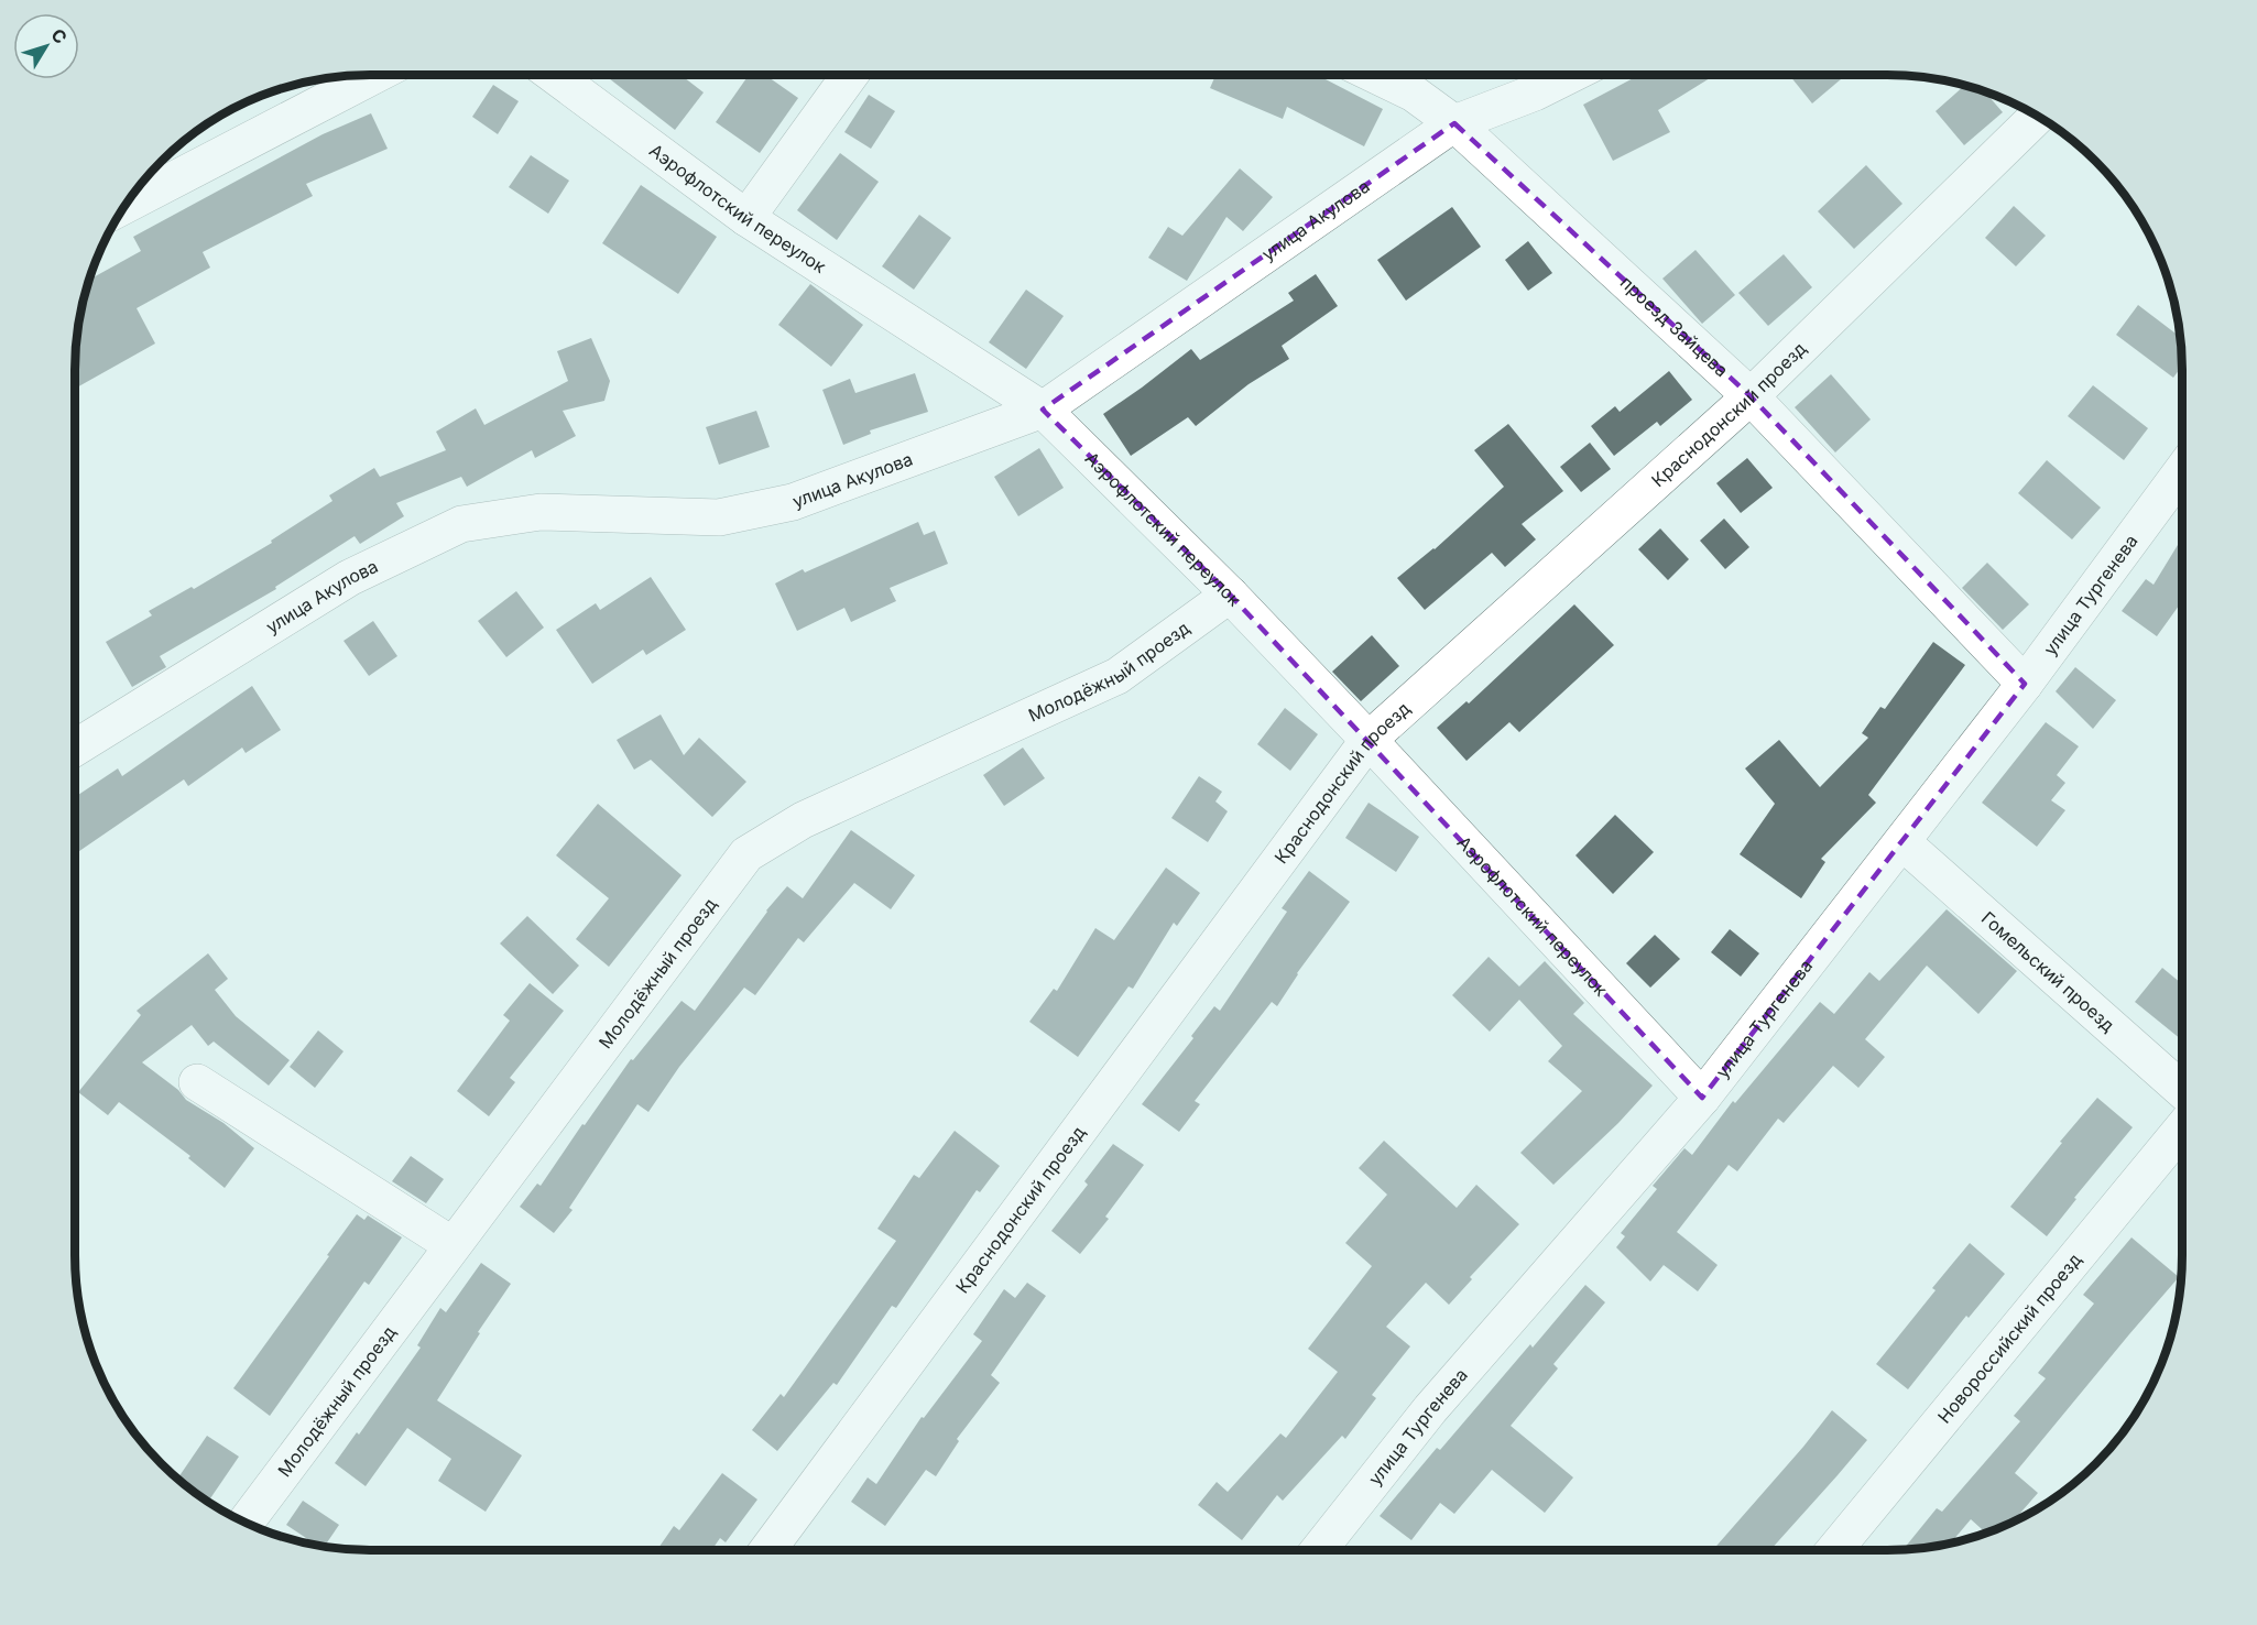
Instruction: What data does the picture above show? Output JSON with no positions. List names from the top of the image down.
{
  "streets": {
    "street": [
      "Аэрофлотский переулок",
      "улица Акулова",
      "проезд Зайцева",
      "Краснодонский проезд",
      "улица Тургенева",
      "Молодёжный проезд",
      "Гомельский проезд",
      "Новороссийский проезд"
    ]
  },
  "crossings": [
    ["Аэрофлотский переулок", "улица Акулова"],
    ["Аэрофлотский переулок", "Краснодонский проезд"],
    ["Аэрофлотский переулок", "улица Тургенева"],
    ["Аэрофлотский переулок", "Молодёжный проезд"],
    ["улица Акулова", "проезд Зайцева"],
    ["проезд Зайцева", "Краснодонский проезд"],
    ["проезд Зайцева", "улица Тургенева"],
    ["улица Тургенева", "Гомельский проезд"]
  ],
  "north": "top right"
}
